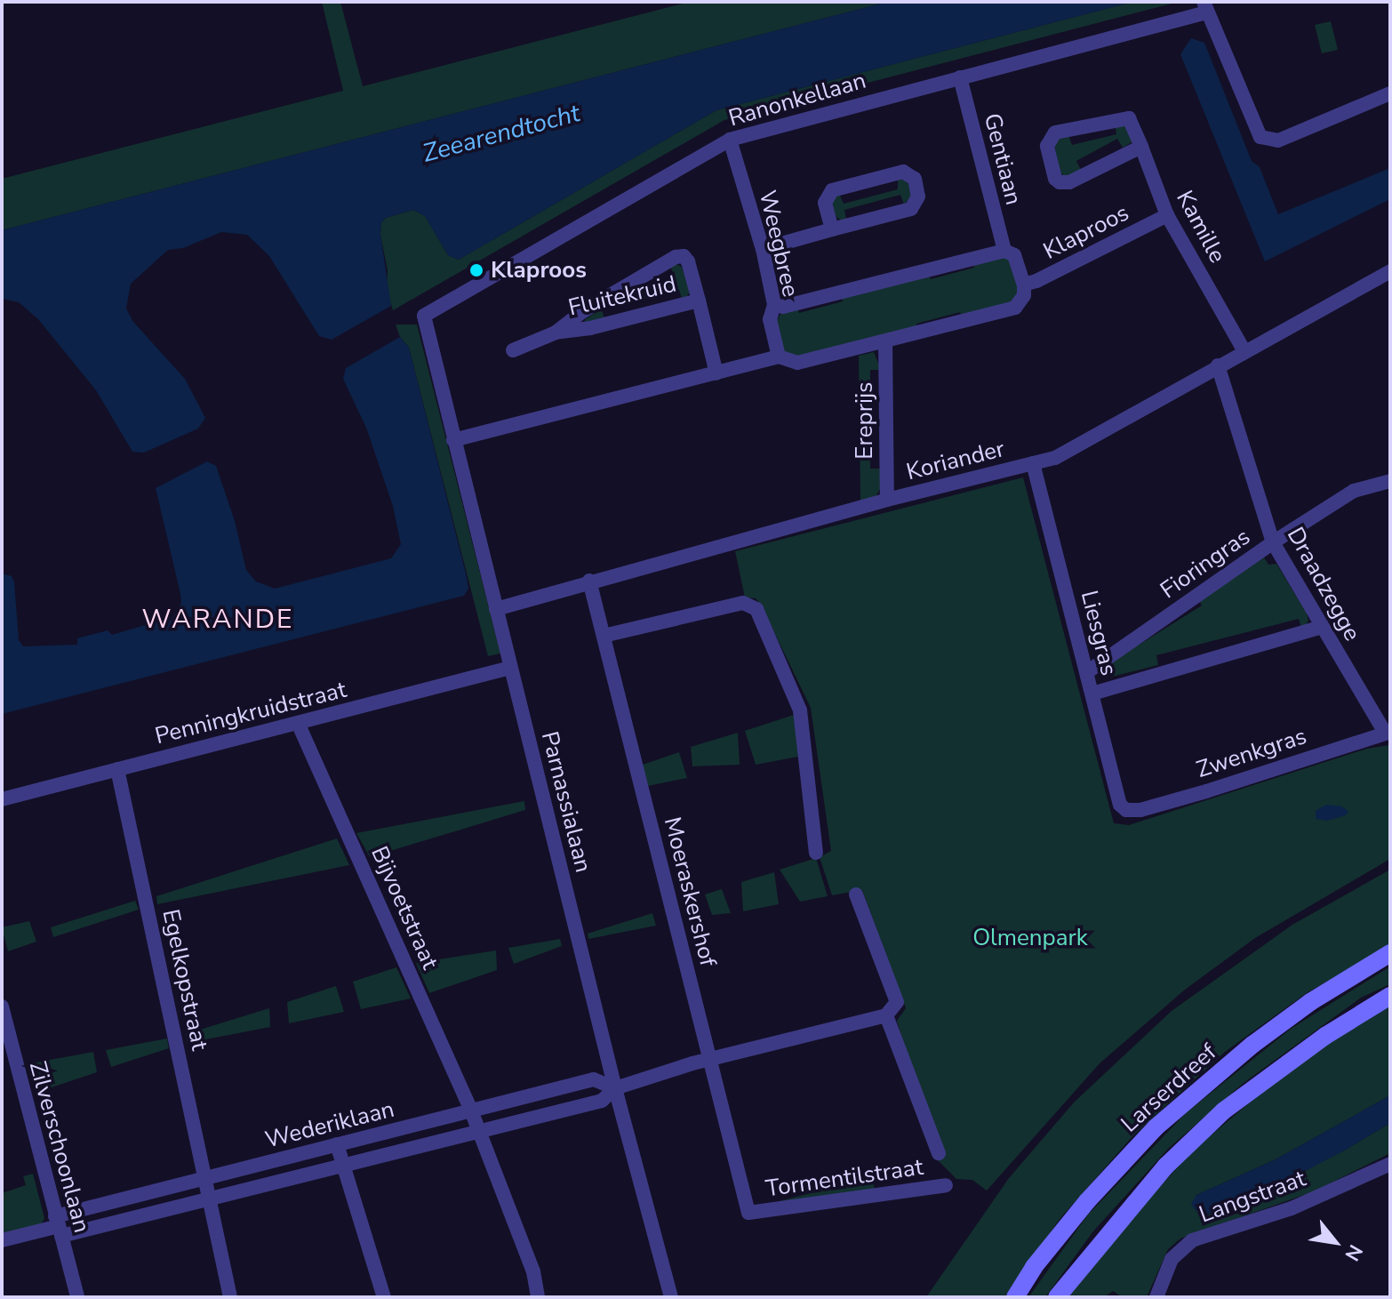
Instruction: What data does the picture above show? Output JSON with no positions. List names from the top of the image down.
{
  "streets": {
    "main road": ["Larserdreef"],
    "street": [
      "Ranonkellaan",
      "Gentiaan",
      "Kamille",
      "Klaproos",
      "Weegbree",
      "Fluitekruid",
      "Ereprijs",
      "Koriander",
      "Fioringras",
      "Draadzegge",
      "Liesgras",
      "Penningkruidstraat",
      "Zwenkgras",
      "Parnassialaan",
      "Moeraskershof",
      "Bijvoetstraat",
      "Egelkopstraat",
      "Wederiklaan",
      "Zilverschoonlaan",
      "Tormentilstraat",
      "Langstraat"
    ]
  },
  "crossings": [
    ["Ranonkellaan", "Gentiaan"],
    ["Ranonkellaan", "Weegbree"],
    ["Ranonkellaan", "Parnassialaan"],
    ["Gentiaan", "Klaproos"],
    ["Kamille", "Klaproos"],
    ["Kamille", "Koriander"],
    ["Klaproos", "Weegbree"],
    ["Klaproos", "Fluitekruid"],
    ["Klaproos", "Ereprijs"],
    ["Klaproos", "Parnassialaan"],
    ["Ereprijs", "Koriander"],
    ["Koriander", "Draadzegge"],
    ["Koriander", "Liesgras"],
    ["Koriander", "Parnassialaan"],
    ["Koriander", "Moeraskershof"],
    ["Fioringras", "Draadzegge"],
    ["Fioringras", "Liesgras"],
    ["Draadzegge", "Zwenkgras"],
    ["Liesgras", "Zwenkgras"],
    ["Penningkruidstraat", "Parnassialaan"],
    ["Penningkruidstraat", "Bijvoetstraat"],
    ["Penningkruidstraat", "Egelkopstraat"],
    ["Parnassialaan", "Wederiklaan"],
    ["Moeraskershof", "Wederiklaan"],
    ["Moeraskershof", "Tormentilstraat"],
    ["Bijvoetstraat", "Wederiklaan"],
    ["Egelkopstraat", "Wederiklaan"],
    ["Wederiklaan", "Zilverschoonlaan"]
  ],
  "districts": ["WARANDE"],
  "water": ["Zeearendtocht"],
  "parks": ["Olmenpark"],
  "places": ["Klaproos"],
  "north": "bottom right"
}
